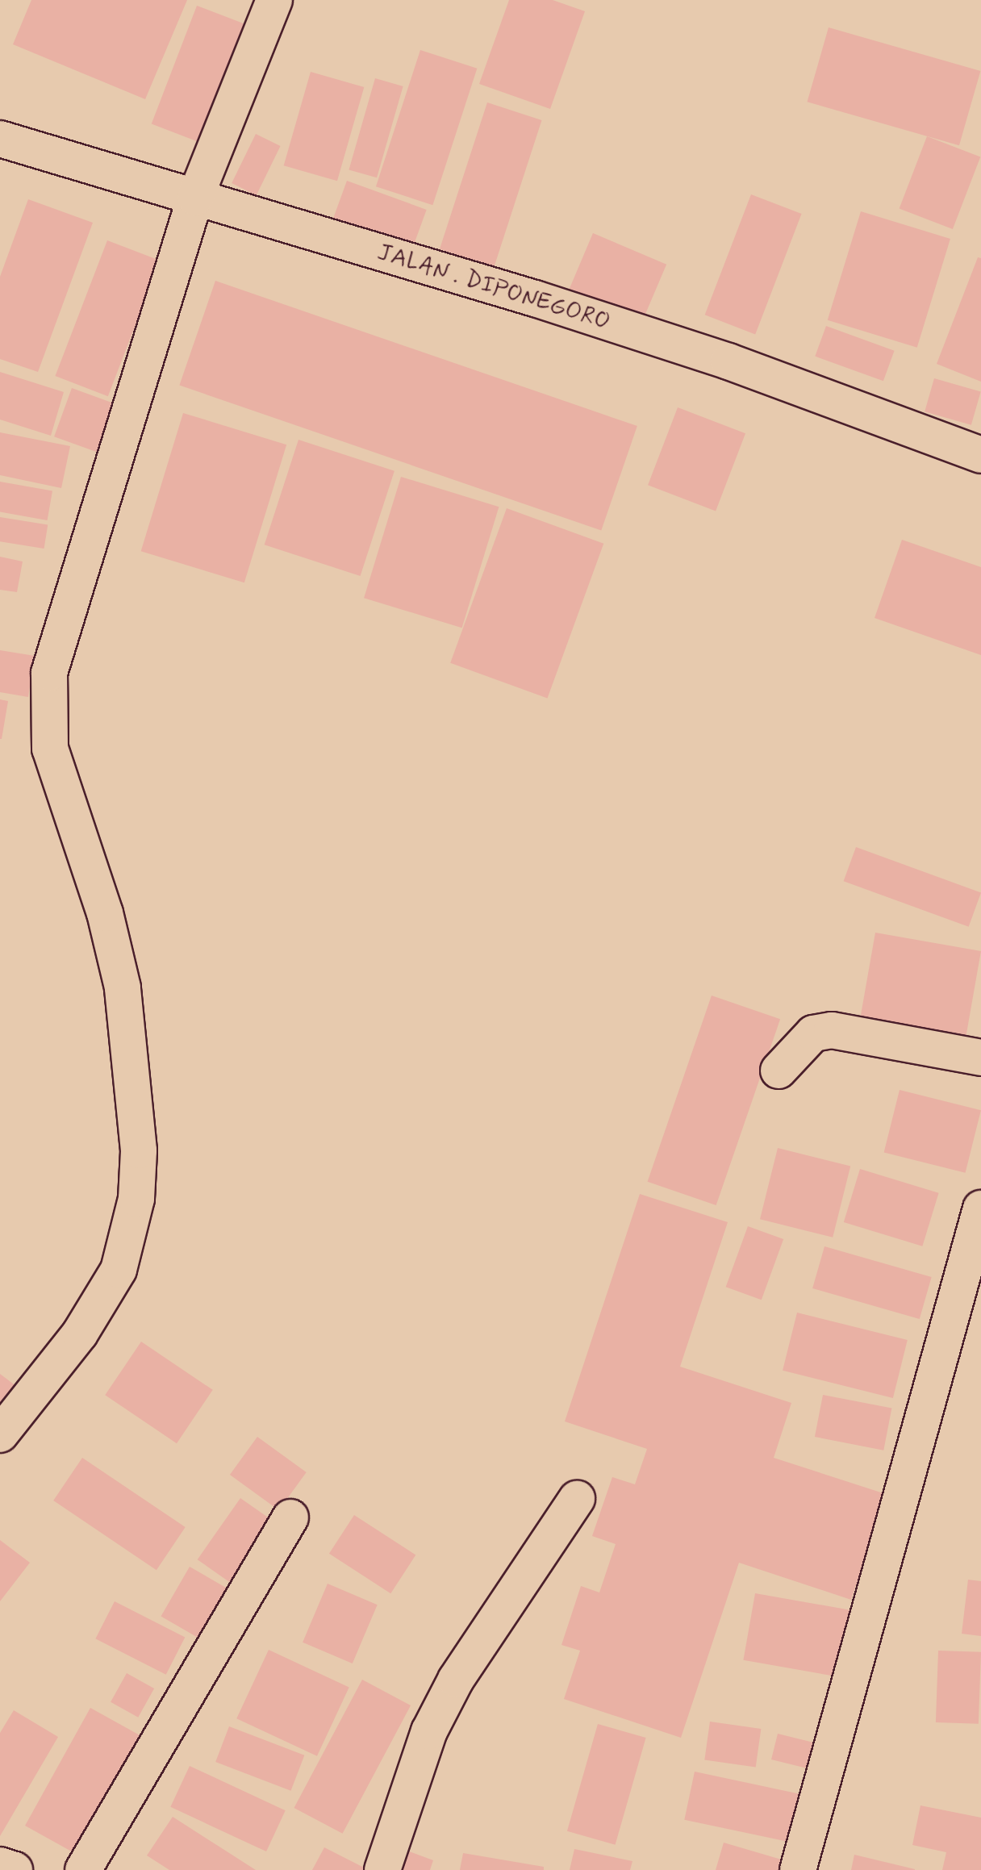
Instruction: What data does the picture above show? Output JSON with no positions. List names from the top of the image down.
{
  "streets": {
    "street": ["JALAN . DIPONEGORO"]
  }
}
